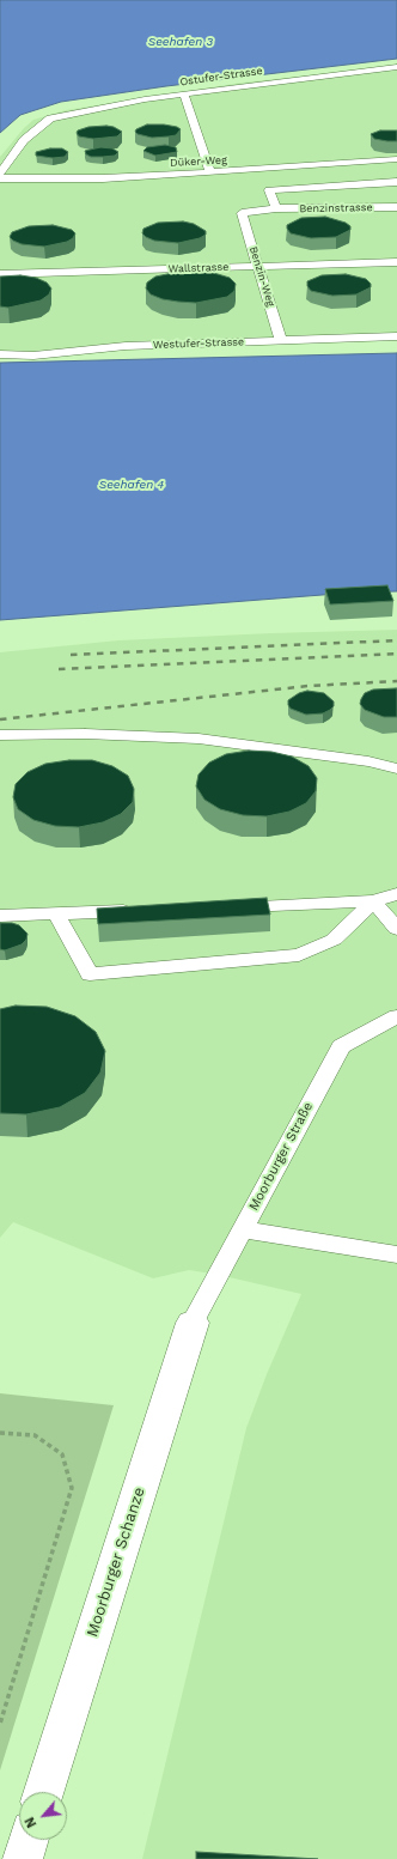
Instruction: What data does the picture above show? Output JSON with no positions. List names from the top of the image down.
{
  "streets": {
    "street": ["Moorburger Schanze"],
    "lane": [
      "Ostufer-Strasse",
      "Düker-Weg",
      "Benzinstrasse",
      "Wallstrasse",
      "Benzin-Weg",
      "Westufer-Strasse",
      "Moorburger Straße"
    ]
  },
  "crossings": [
    ["Benzinstrasse", "Benzin-Weg"],
    ["Wallstrasse", "Benzin-Weg"],
    ["Benzin-Weg", "Westufer-Strasse"],
    ["Moorburger Straße", "Moorburger Schanze"]
  ],
  "water": ["Seehafen 3", "Seehafen 4"],
  "north": "bottom left"
}
